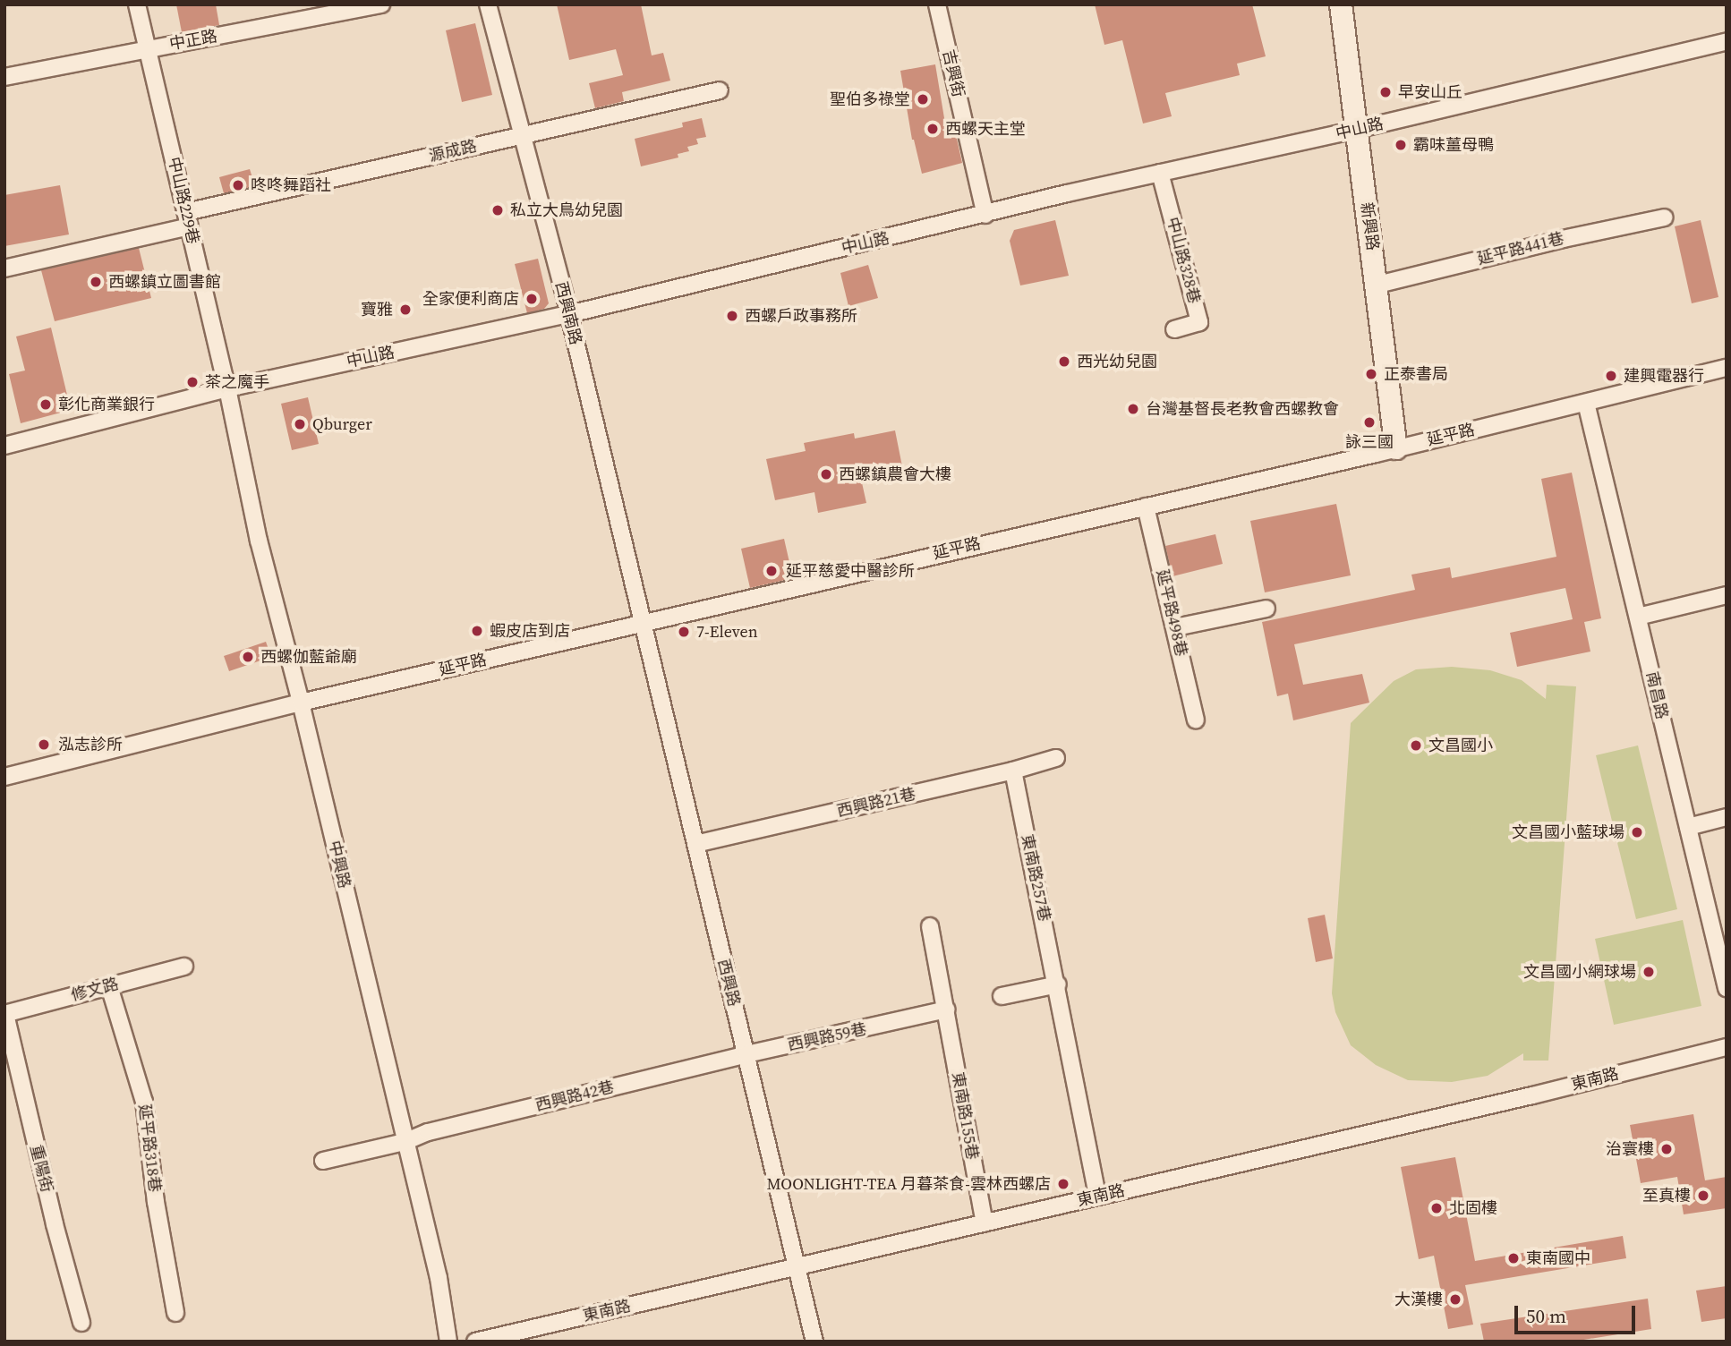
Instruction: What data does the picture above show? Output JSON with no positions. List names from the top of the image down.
{
  "streets": {
    "street": [
      "中正路",
      "吉興街",
      "中山路",
      "源成路",
      "中山路229巷",
      "新興路",
      "延平路441巷",
      "中山路328巷",
      "西興南路",
      "延平路",
      "延平路498巷",
      "南昌路",
      "西興路21巷",
      "中興路",
      "東南路257巷",
      "西興路",
      "修文路",
      "西興路59巷",
      "東南路",
      "西興路42巷",
      "東南路155巷",
      "延平路318巷",
      "重陽街"
    ]
  },
  "crossings": [
    ["中正路", "中山路229巷"],
    ["吉興街", "中山路"],
    ["中山路", "中山路229巷"],
    ["中山路", "新興路"],
    ["中山路", "中山路328巷"],
    ["中山路", "西興南路"],
    ["中山路", "中興路"],
    ["源成路", "中山路229巷"],
    ["源成路", "西興南路"],
    ["中山路229巷", "中興路"],
    ["新興路", "延平路441巷"],
    ["新興路", "延平路"],
    ["西興南路", "延平路"],
    ["西興南路", "西興路"],
    ["延平路", "延平路498巷"],
    ["延平路", "南昌路"],
    ["延平路", "中興路"],
    ["延平路", "西興路"],
    ["西興路21巷", "東南路257巷"],
    ["西興路21巷", "西興路"],
    ["中興路", "西興路42巷"],
    ["東南路257巷", "東南路"],
    ["西興路", "西興路59巷"],
    ["西興路", "東南路"],
    ["西興路", "西興路42巷"],
    ["修文路", "延平路318巷"],
    ["修文路", "重陽街"],
    ["西興路59巷", "西興路42巷"],
    ["西興路59巷", "東南路155巷"],
    ["東南路", "東南路155巷"]
  ],
  "places": [
    "早安山丘",
    "聖伯多祿堂",
    "西螺天主堂",
    "霸味薑母鴨",
    "咚咚舞蹈社",
    "私立大鳥幼兒園",
    "西螺鎮立圖書館",
    "全家便利商店",
    "寶雅",
    "西螺戶政事務所",
    "西光幼兒園",
    "正泰書局",
    "建興電器行",
    "茶之魔手",
    "彰化商業銀行",
    "台灣基督長老教會西螺教會",
    "詠三國",
    "Qburger",
    "西螺鎮農會大樓",
    "延平慈愛中醫診所",
    "蝦皮店到店",
    "7-Eleven",
    "西螺伽藍爺廟",
    "泓志診所",
    "文昌國小",
    "文昌國小藍球場",
    "文昌國小網球場",
    "治寰樓",
    "MOONLIGHT-TEA 月暮茶食-雲林西螺店",
    "至真樓",
    "北固樓",
    "東南國中",
    "大漢樓"
  ],
  "scale_bar": "50 m"
}
